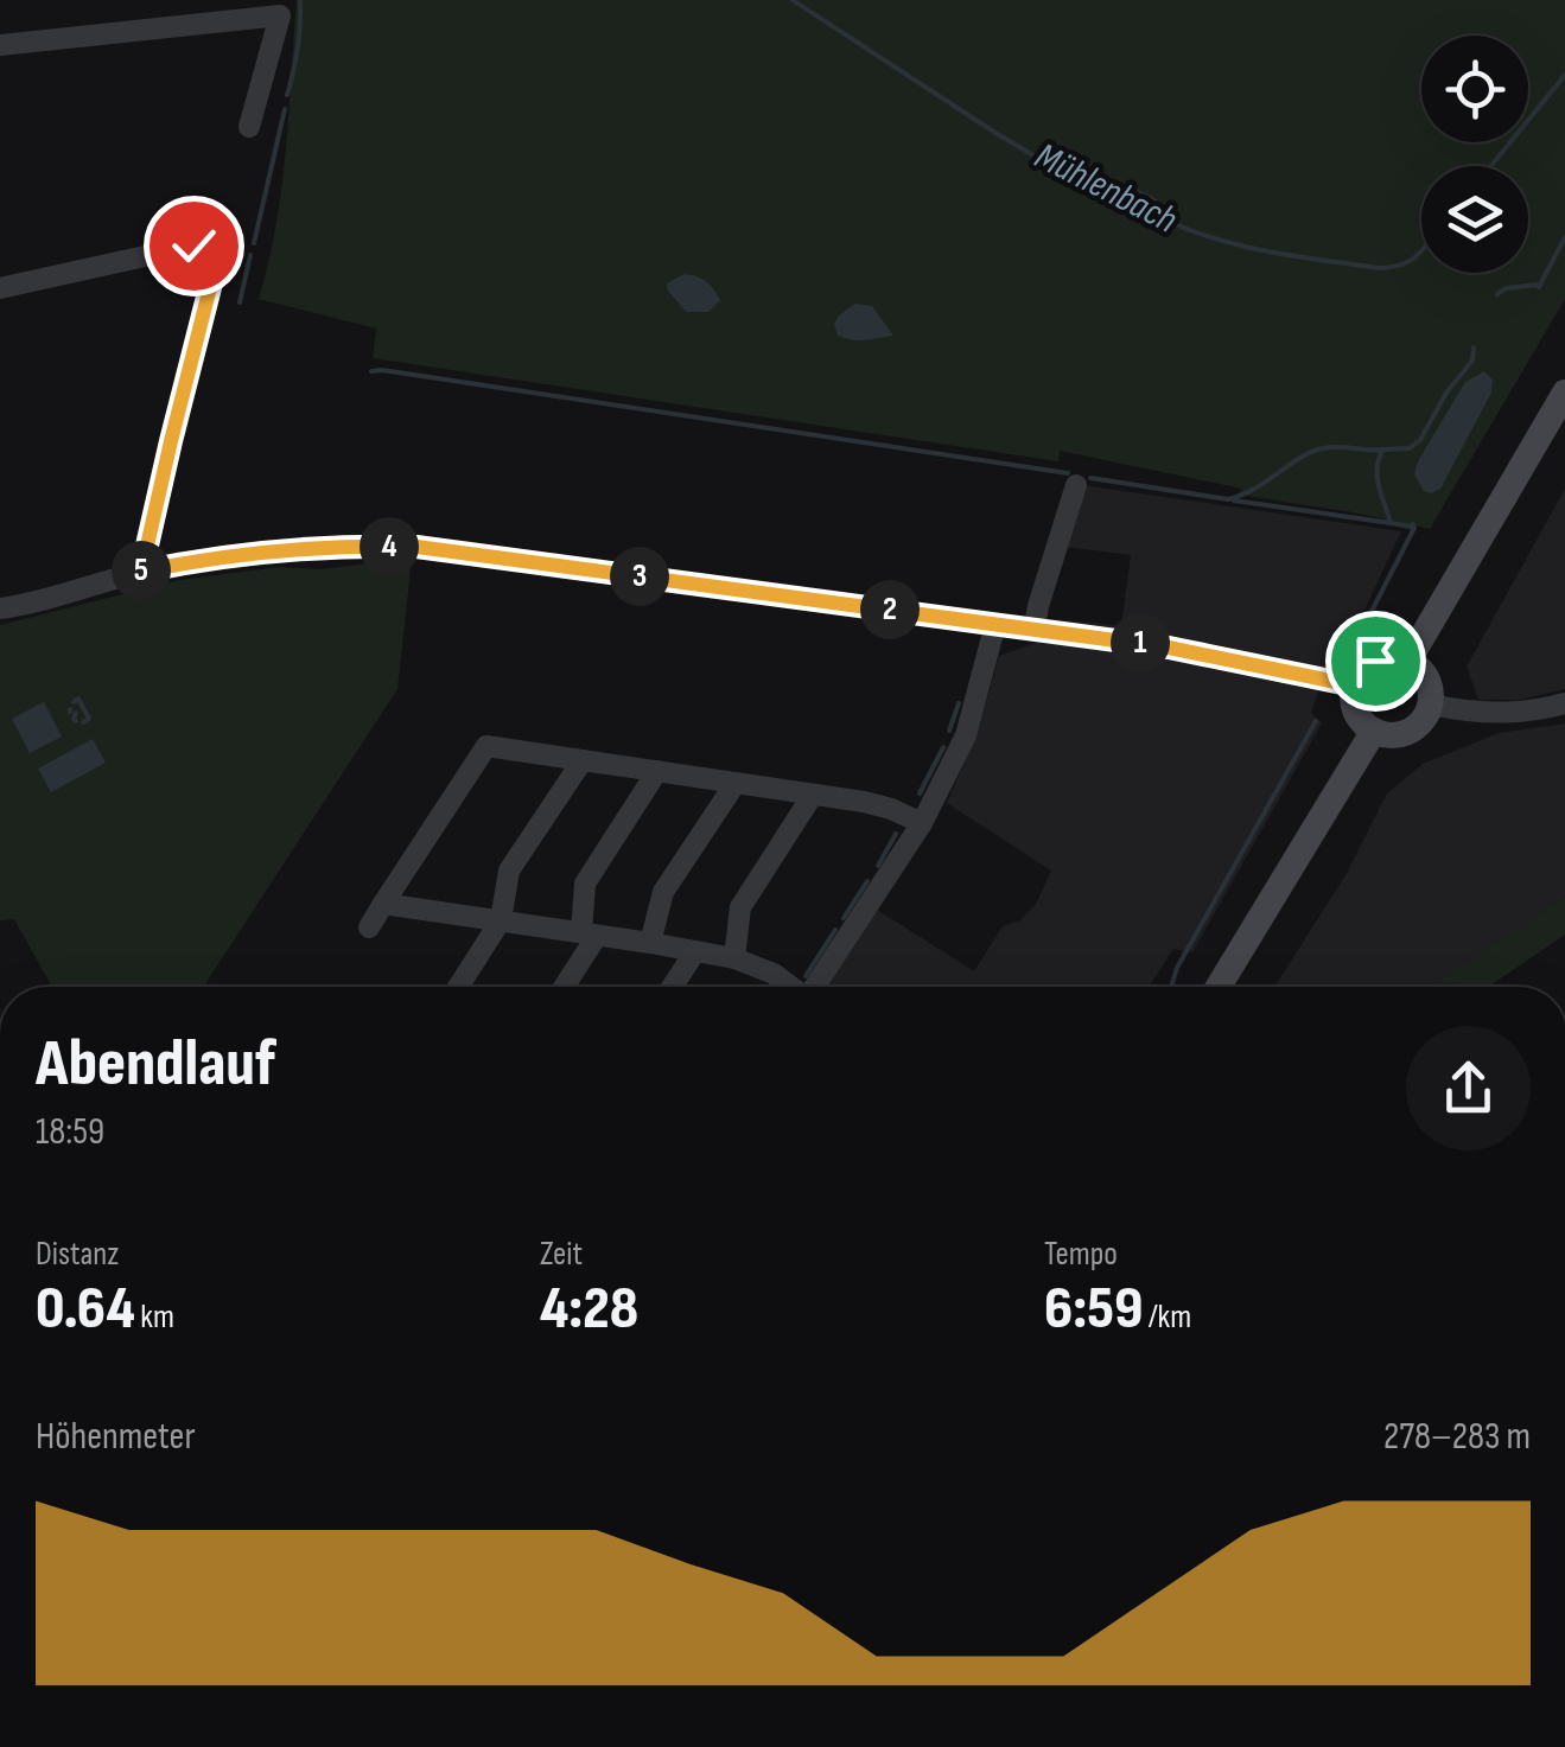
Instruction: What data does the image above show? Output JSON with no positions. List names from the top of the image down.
{
  "water": ["Mühlenbach"],
  "page": {
    "pins": [
      "4",
      "5",
      "3",
      "2",
      "1"
    ],
    "heading": ["Abendlauf", "18:59"],
    "stats": [
      ["Distanz", "0.64 km"],
      ["Zeit", "4:28"],
      ["Tempo", "6:59 /km"]
    ],
    "chart": ["Höhenmeter", "278–283 m"]
  }
}
